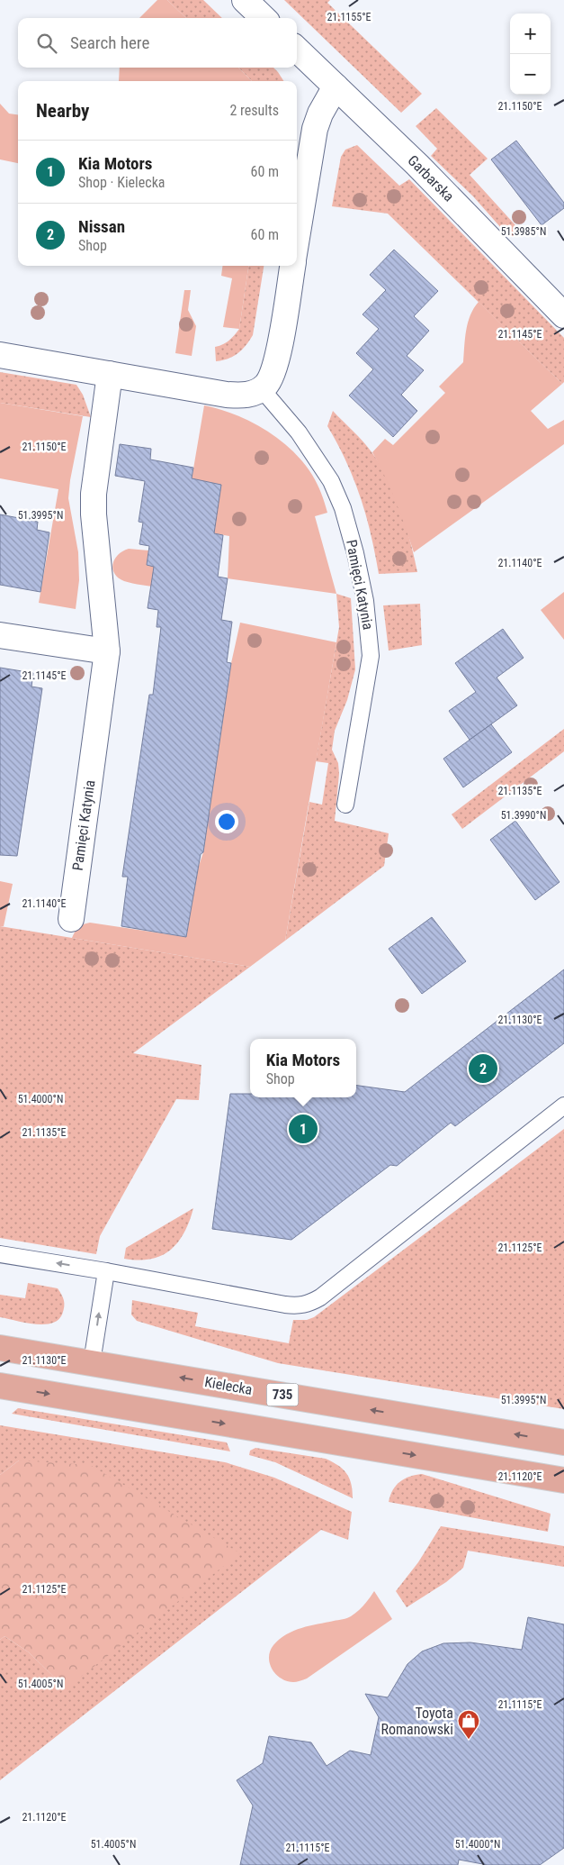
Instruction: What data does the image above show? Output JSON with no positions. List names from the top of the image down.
{
  "streets": {
    "main road": ["Kielecka", "735"],
    "street": ["Garbarska", "Pamięci Katynia"]
  },
  "places": {
    "shop": ["Toyota Romanowski"]
  },
  "page": {
    "map_buttons": ["+", "−"],
    "search": "Search here",
    "heading": ["Nearby", "2 results"],
    "list": [
      {
        "mark": "1",
        "name": "Kia Motors",
        "note": "Shop · Kielecka",
        "value": "60 m"
      },
      {
        "mark": "2",
        "name": "Nissan",
        "note": "Shop",
        "value": "60 m"
      }
    ],
    "popup": ["Kia Motors", "Shop"],
    "pins": ["2", "1"]
  },
  "coordinates": [
    "21.1155°E",
    "21.1150°E",
    "51.3985°N",
    "21.1145°E",
    "51.3995°N",
    "21.1140°E",
    "21.1135°E",
    "51.3990°N",
    "21.1130°E",
    "51.4000°N",
    "21.1125°E",
    "21.1120°E",
    "51.4005°N",
    "21.1115°E"
  ]
}
